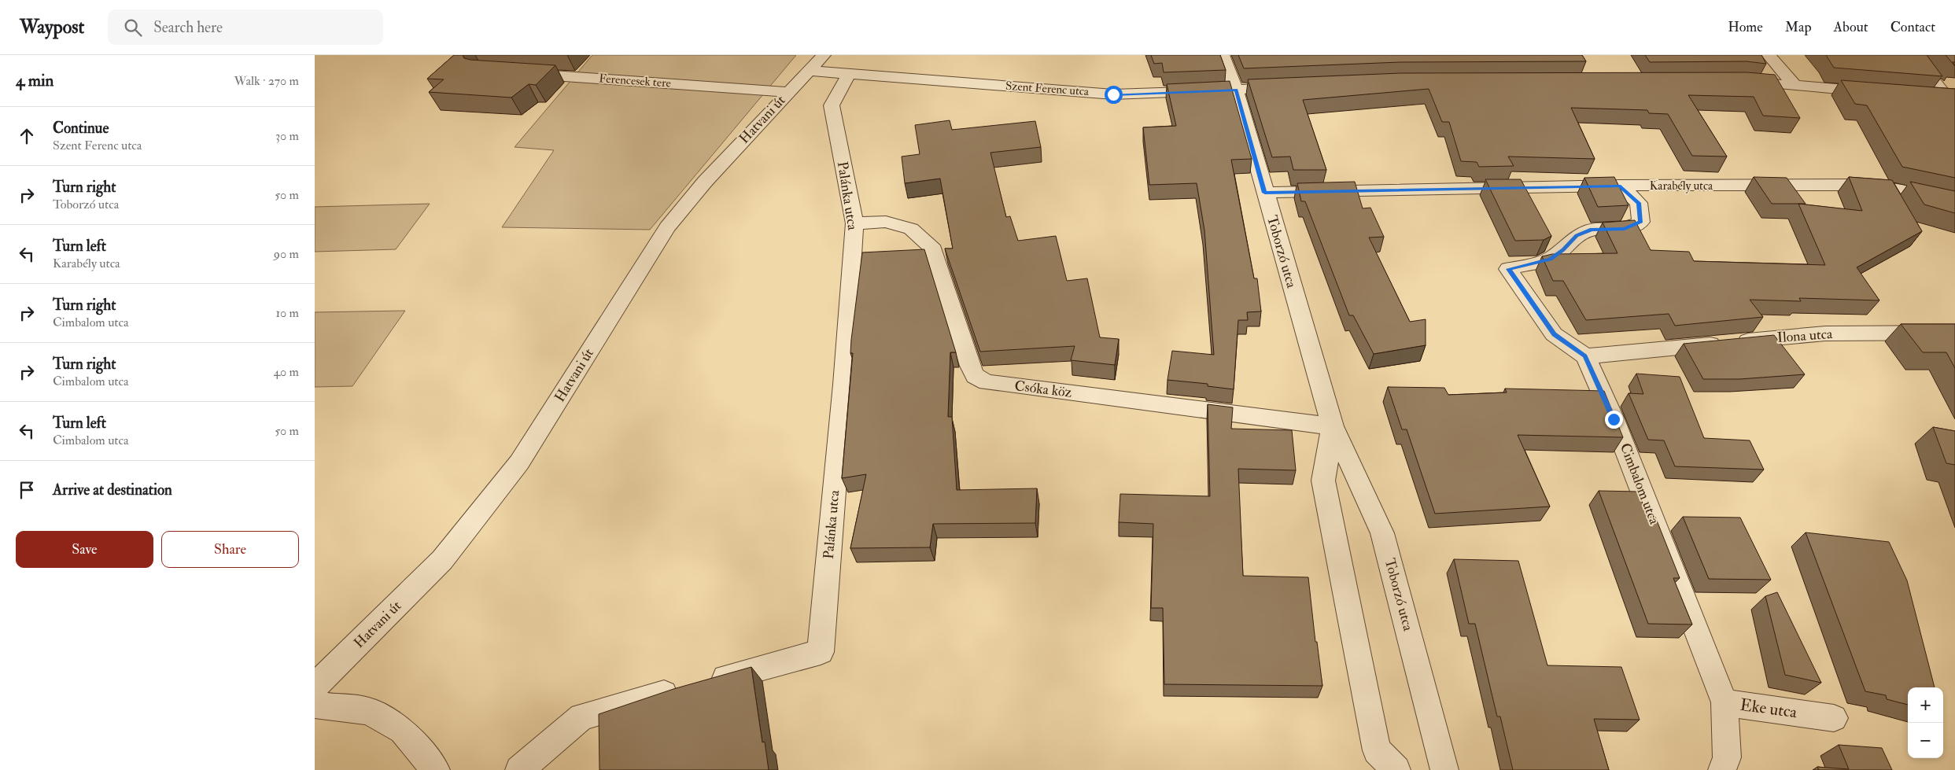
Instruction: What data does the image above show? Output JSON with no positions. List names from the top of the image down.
{
  "streets": {
    "street": [
      "Ferencesek tere",
      "Szent Ferenc utca",
      "Hatvani út",
      "Karabély utca",
      "Palánka utca",
      "Toborzó utca",
      "Ilona utca",
      "Csóka köz",
      "Cimbalom utca",
      "Eke utca"
    ]
  },
  "crossings": [
    ["Ferencesek tere", "Hatvani út"],
    ["Szent Ferenc utca", "Hatvani út"],
    ["Szent Ferenc utca", "Palánka utca"],
    ["Szent Ferenc utca", "Toborzó utca"],
    ["Karabély utca", "Toborzó utca"],
    ["Palánka utca", "Csóka köz"],
    ["Toborzó utca", "Csóka köz"],
    ["Ilona utca", "Cimbalom utca"],
    ["Cimbalom utca", "Eke utca"]
  ],
  "page": {
    "header": "Waypost",
    "search": "Search here",
    "nav": [
      "Home",
      "Map",
      "About",
      "Contact"
    ],
    "heading": ["4 min", "Walk · 270 m"],
    "list": [
      ["Continue", "Szent Ferenc utca", "30 m"],
      ["Turn right", "Toborzó utca", "50 m"],
      ["Turn left", "Karabély utca", "90 m"],
      ["Turn right", "Cimbalom utca", "10 m"],
      ["Turn right", "Cimbalom utca", "40 m"],
      ["Turn left", "Cimbalom utca", "50 m"],
      "Arrive at destination"
    ],
    "buttons": ["Save", "Share"],
    "map_buttons": ["+", "−"]
  }
}
